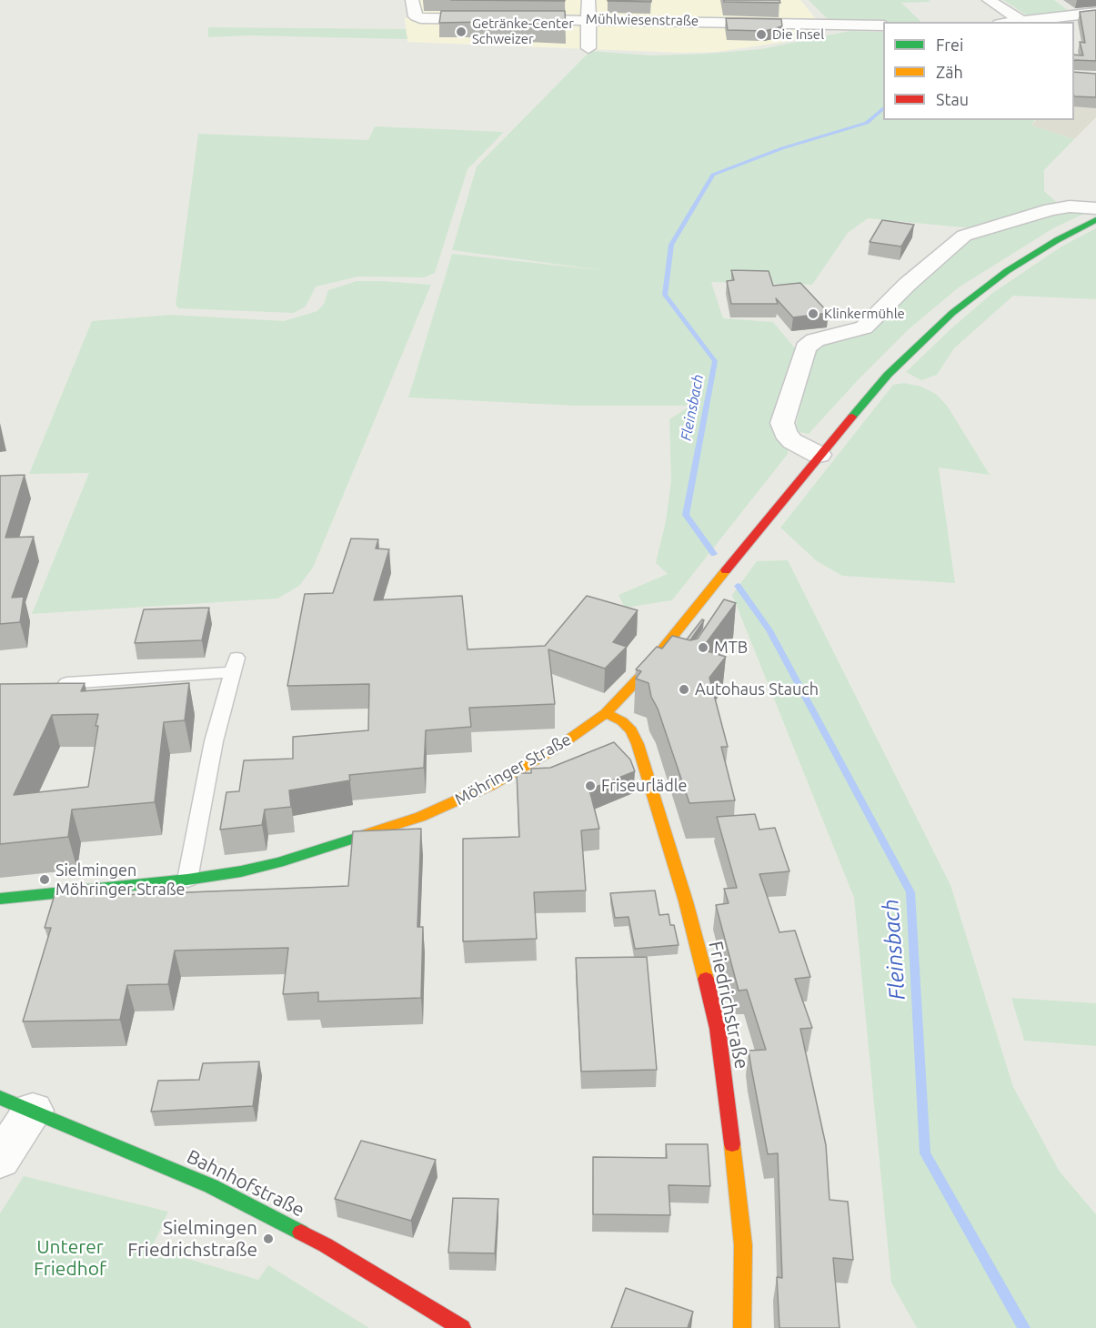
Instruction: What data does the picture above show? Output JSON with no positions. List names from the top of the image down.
{
  "streets": {
    "main road": ["Möhringer Straße", "Friedrichstraße", "Bahnhofstraße"],
    "street": ["Mühlwiesenstraße"]
  },
  "crossings": [
    ["Möhringer Straße", "Friedrichstraße"]
  ],
  "water": ["Fleinsbach"],
  "parks": ["Unterer Friedhof"],
  "places": [
    "Getränke-Center Schweizer",
    "Die Insel",
    "Klinkermühle",
    "MTB",
    "Autohaus Stauch",
    "Friseurlädle",
    "Sielmingen Möhringer Straße",
    "Sielmingen Friedrichstraße"
  ],
  "legend": ["Frei", "Zäh", "Stau"]
}
